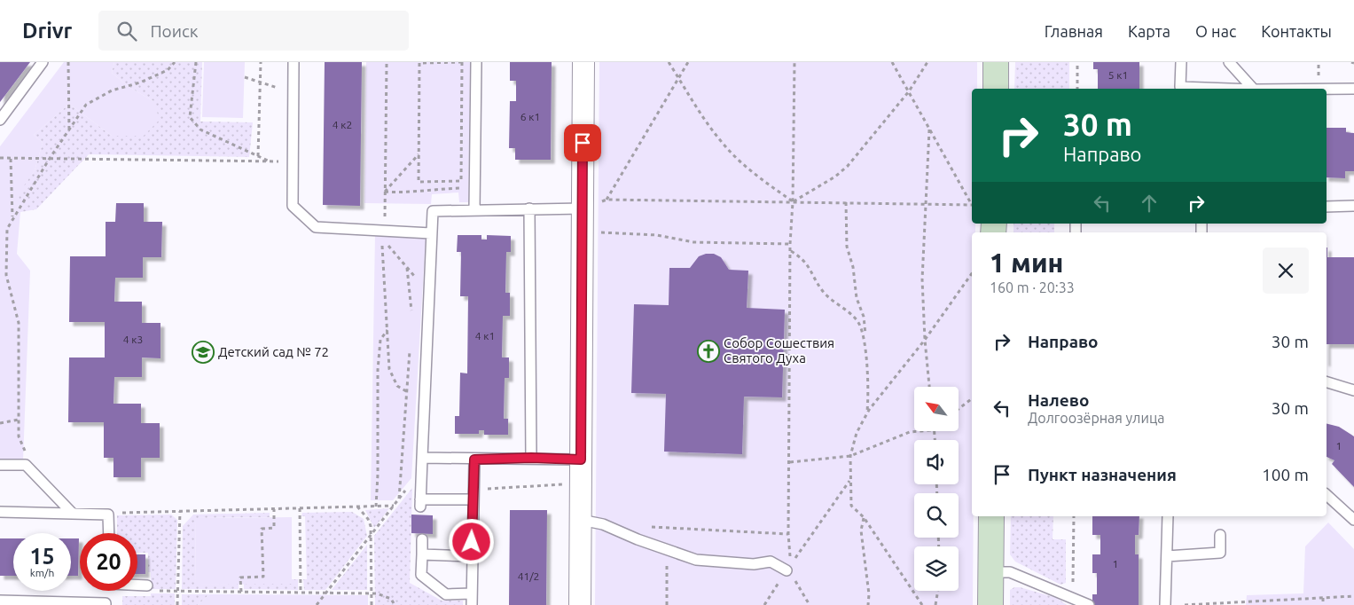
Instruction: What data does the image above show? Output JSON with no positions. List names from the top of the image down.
{
  "places": {
    "church": ["Собор Сошествия Святого Духа"],
    "school or university": ["Детский сад № 72"]
  },
  "house_numbers": [
    "5 к1",
    "6 к1",
    "4 к2",
    "4 к1",
    "4 к3",
    "1",
    "1",
    "41/2"
  ],
  "north": "top left",
  "page": {
    "header": "Drivr",
    "search": "Поиск",
    "nav": [
      "Главная",
      "Карта",
      "О нас",
      "Контакты"
    ],
    "turn": ["30 m", "Направо"],
    "heading": ["1 мин", "160 m · 20:33"],
    "list": [
      {
        "name": "Направо",
        "value": "30 m"
      },
      {
        "name": "Налево",
        "note": "Долгоозёрная улица",
        "value": "30 m"
      },
      {
        "name": "Пункт назначения",
        "value": "100 m"
      }
    ],
    "speed": "15 km/h",
    "limit": "20"
  }
}
